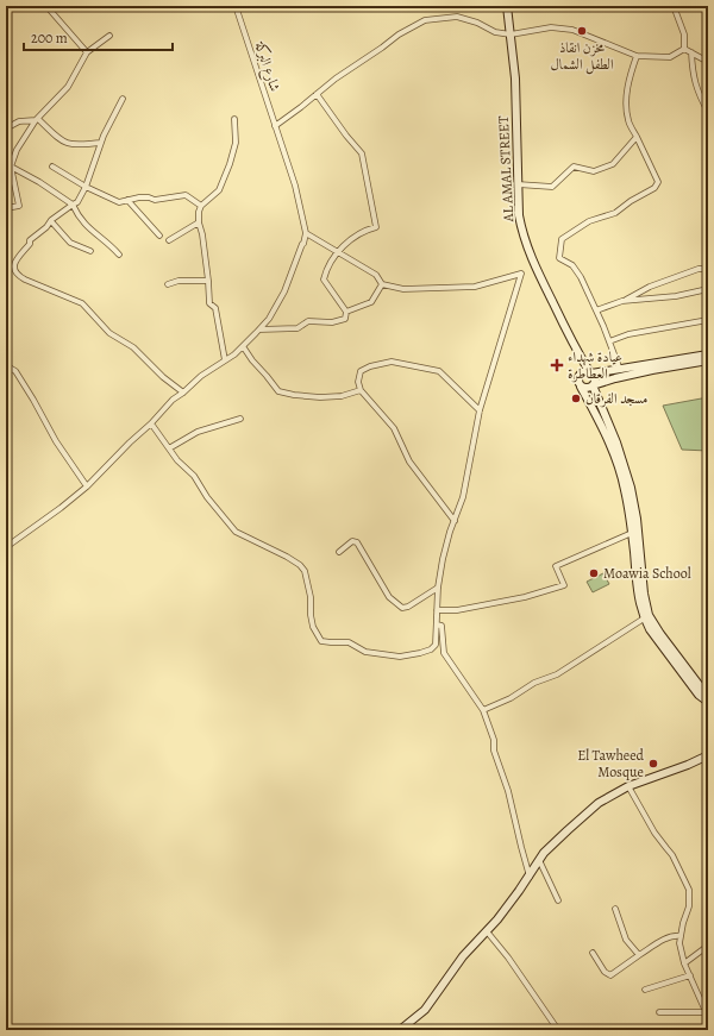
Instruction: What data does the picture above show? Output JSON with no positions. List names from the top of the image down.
{
  "streets": {
    "main road": ["AL AMAL STREET"],
    "street": ["شارع البركة"]
  },
  "places": {
    "other": [
      "مخزن انقاذ الطفل الشمال",
      "مسجد الفرقان",
      "Moawia School",
      "El Tawheed Mosque"
    ],
    "health": ["عيادة شهداء العطاطرة"]
  },
  "scale_bar": "200 m"
}
